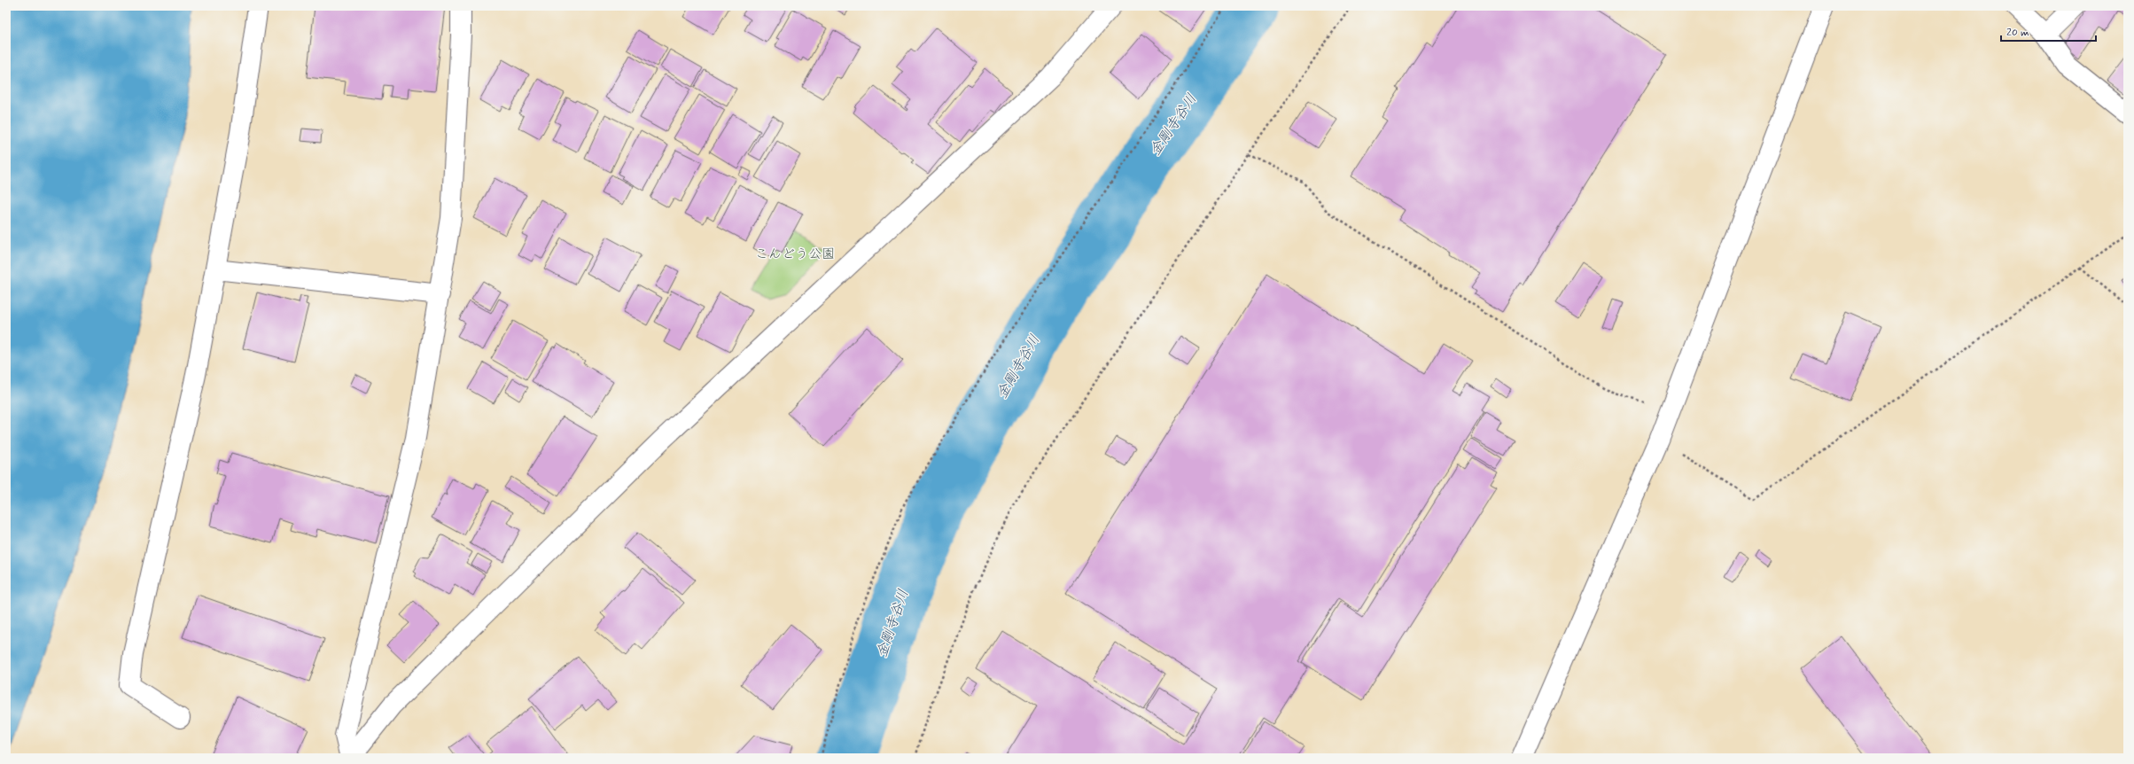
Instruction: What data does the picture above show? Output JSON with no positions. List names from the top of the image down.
{
  "water": ["金剛寺谷川"],
  "parks": ["こんどう公園"],
  "scale_bar": "20 m"
}
